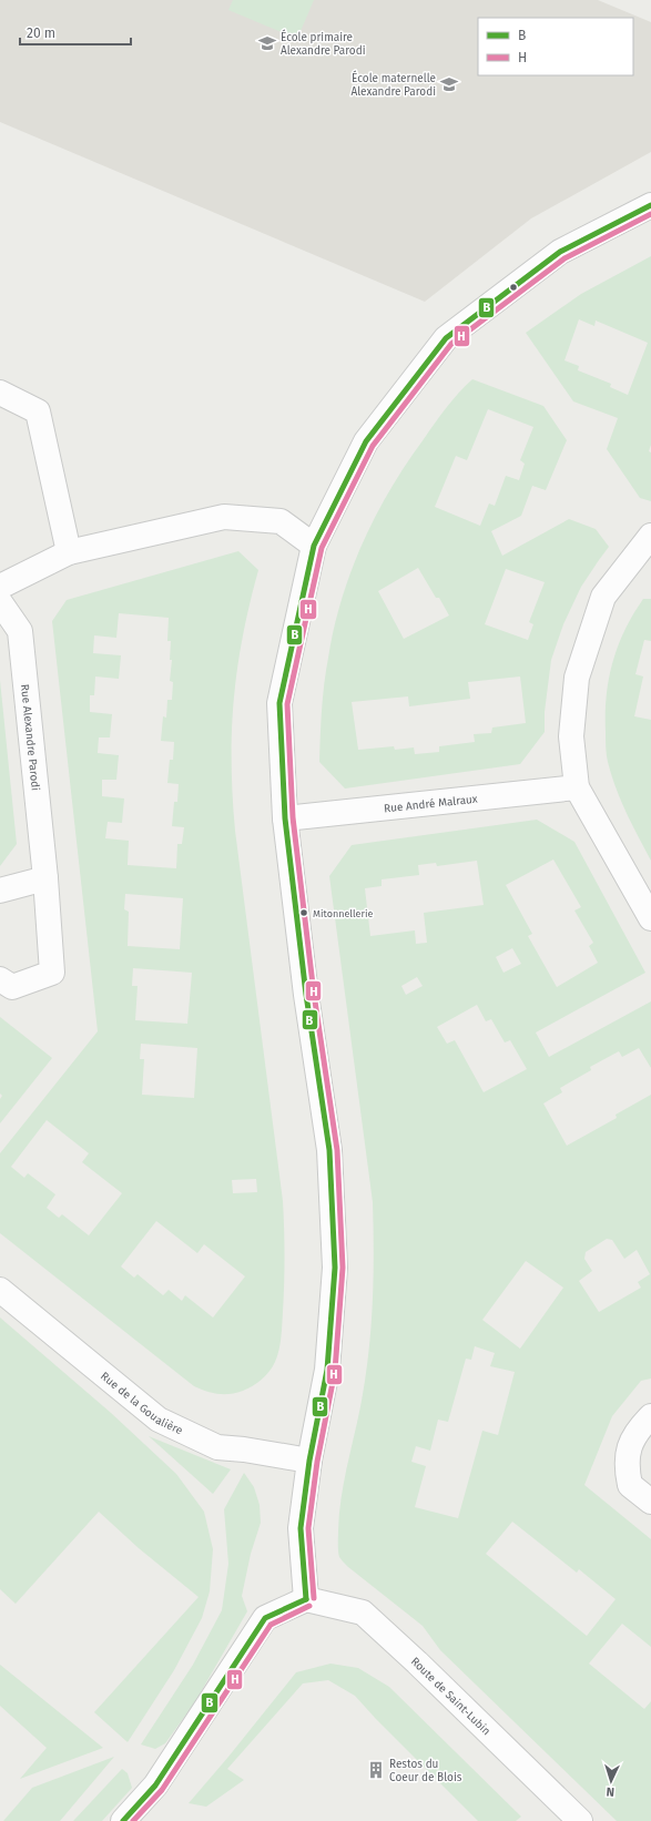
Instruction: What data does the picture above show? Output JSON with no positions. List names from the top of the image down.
{
  "streets": {
    "street": [
      "Rue Alexandre Parodi",
      "Rue André Malraux",
      "Rue de la Goualière",
      "Route de Saint-Lubin"
    ]
  },
  "places": {
    "school or university": ["École primaire Alexandre Parodi", "École maternelle Alexandre Parodi"],
    "other": ["Mitonnellerie"],
    "building": ["Restos du Coeur de Blois"]
  },
  "lines": ["transit line B", "transit line H"],
  "legend": ["B", "H"],
  "scale_bar": "20 m",
  "north": "bottom"
}
